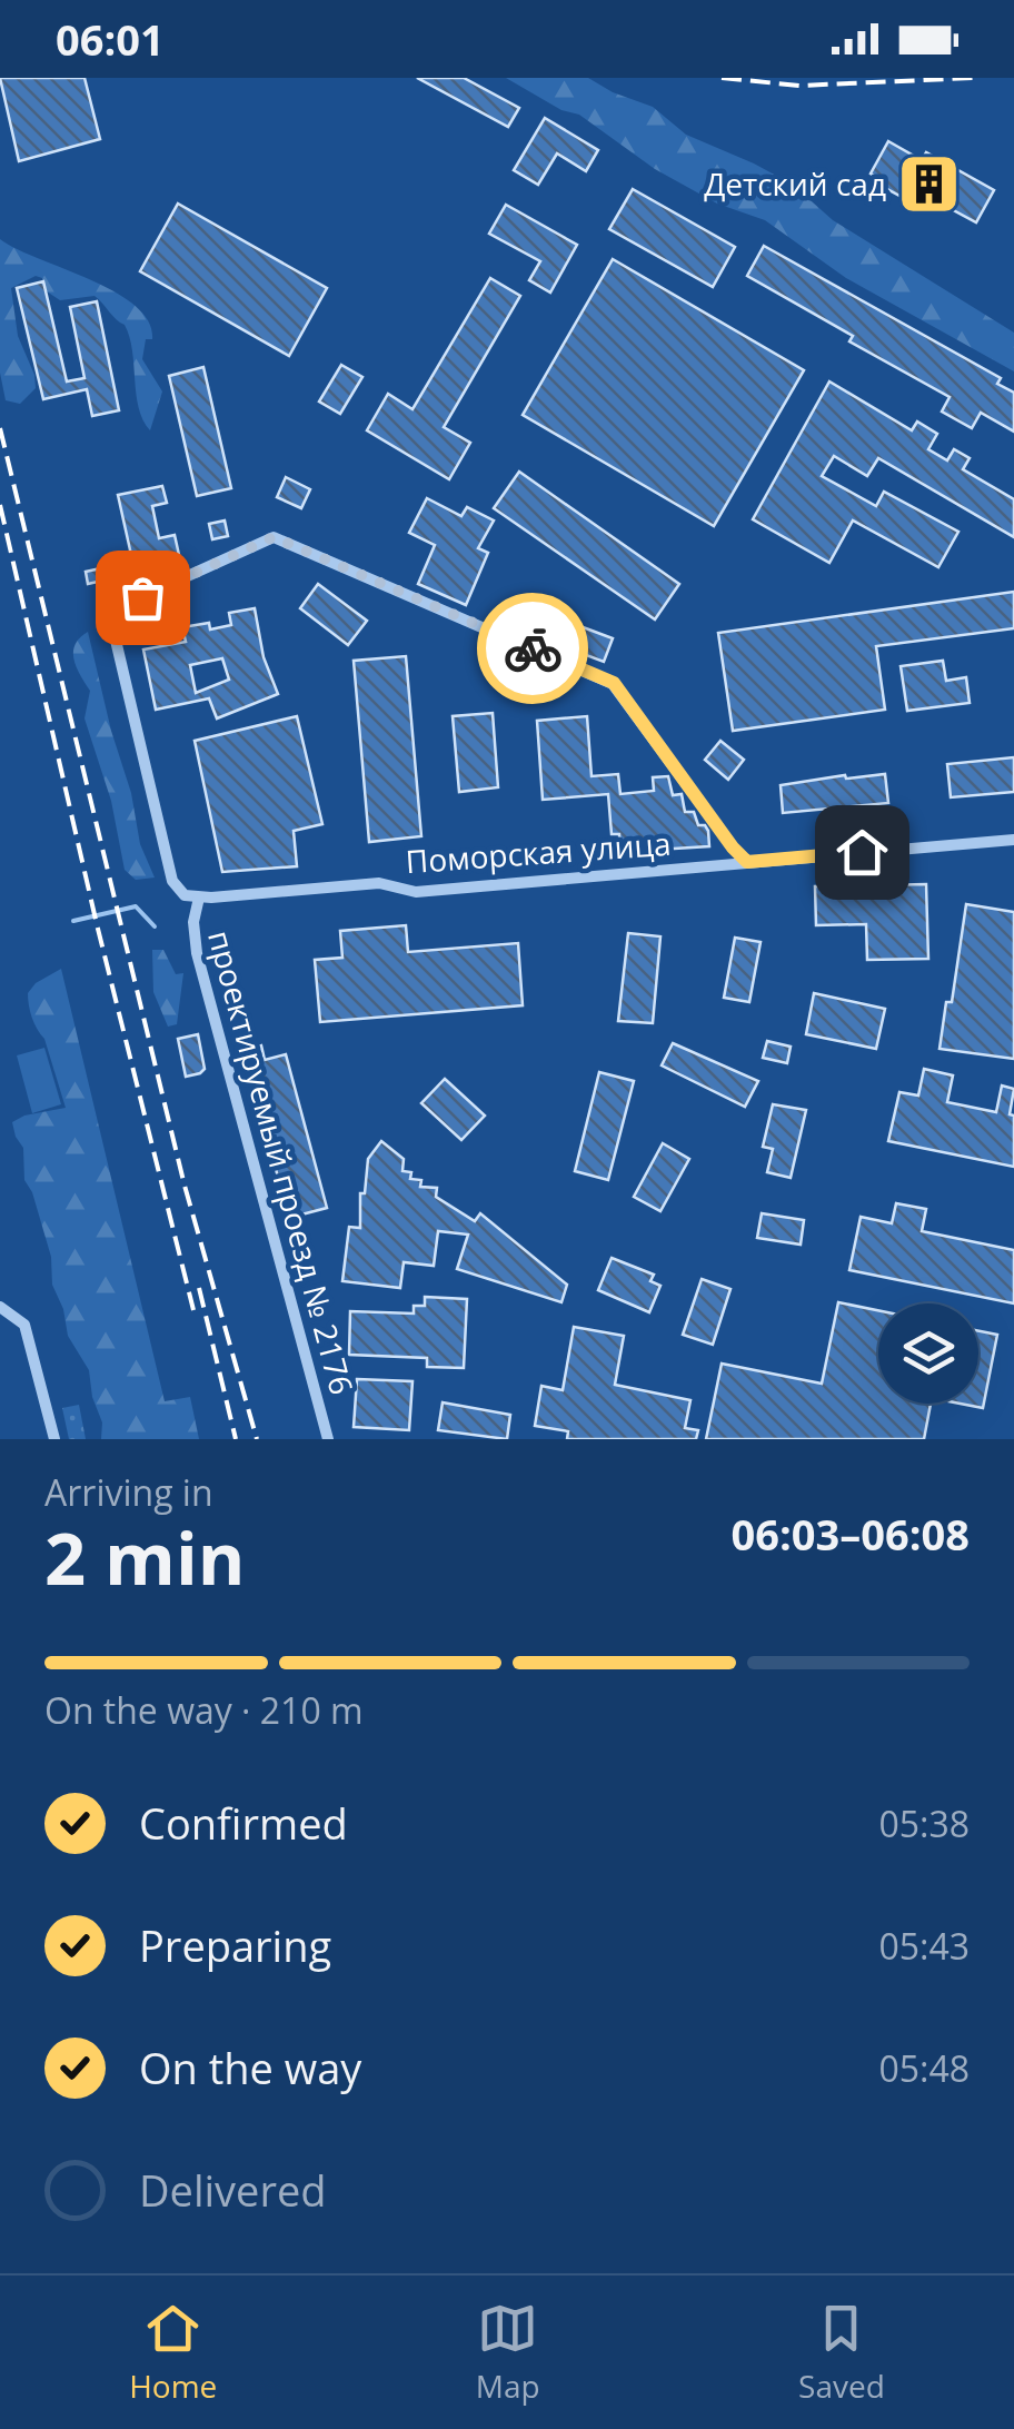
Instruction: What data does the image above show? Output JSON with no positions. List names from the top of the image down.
{
  "streets": {
    "street": ["Поморская улица", "проектируемый проезд № 2176"]
  },
  "crossings": [
    ["Поморская улица", "проектируемый проезд № 2176"]
  ],
  "places": {
    "building": ["Детский сад"]
  },
  "page": {
    "status": "06:01",
    "heading": ["2 min", "Arriving in", "06:03–06:08"],
    "bar": "On the way · 210 m",
    "list": [
      ["Confirmed", "05:38"],
      ["Preparing", "05:43"],
      ["On the way", "05:48"],
      "Delivered"
    ],
    "tabs": ["Home", "Map", "Saved"]
  }
}
